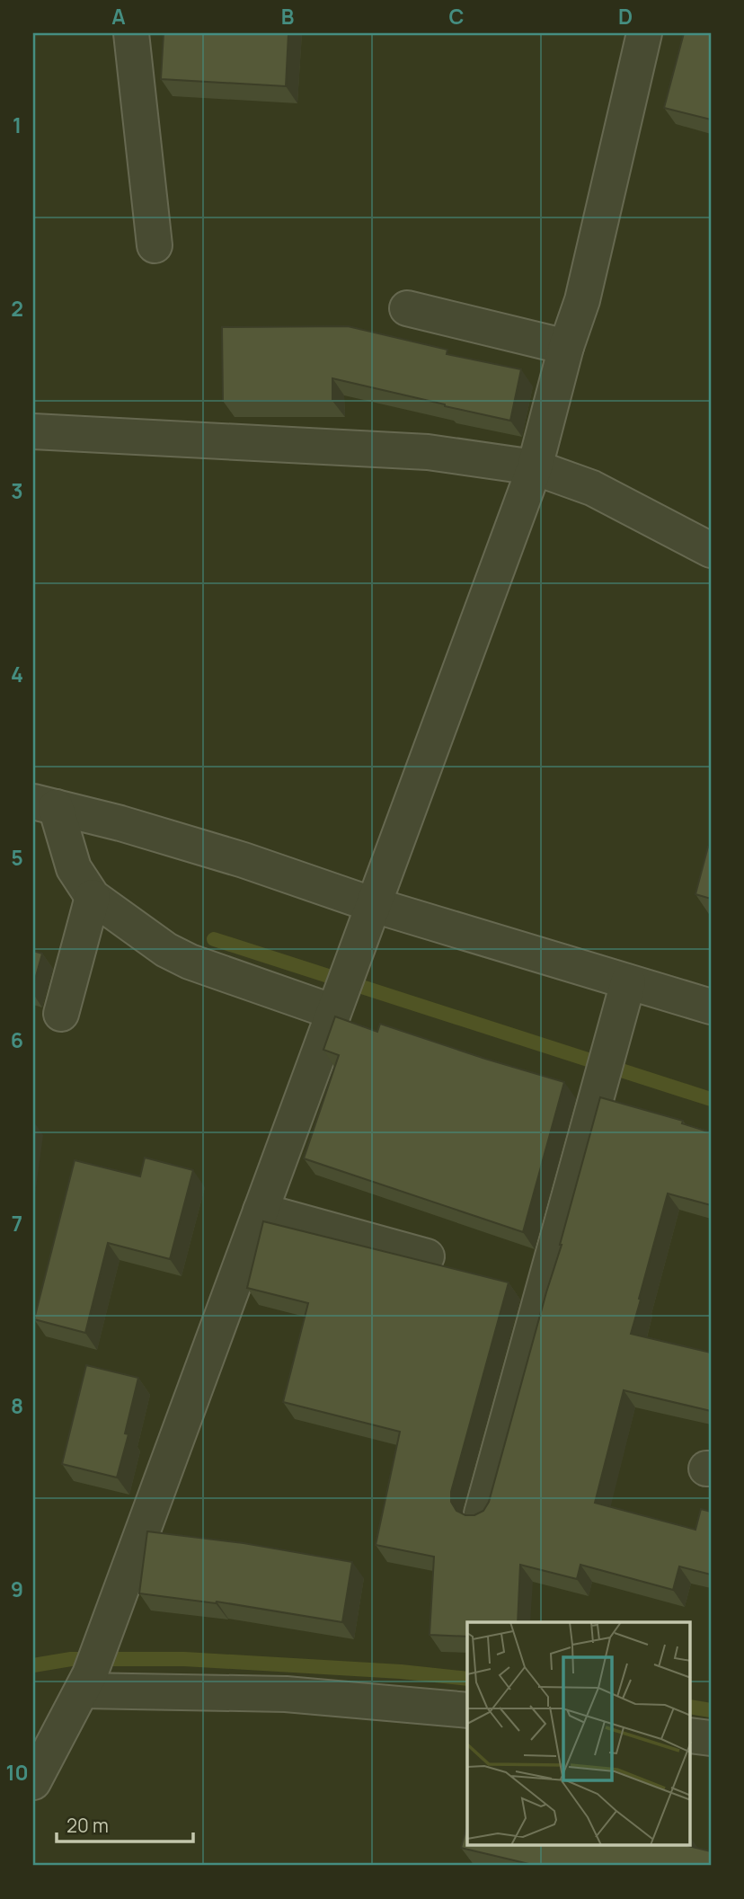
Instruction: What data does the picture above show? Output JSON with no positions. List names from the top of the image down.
{
  "scale_bar": "20 m",
  "grid": {
    "columns": [
      "A",
      "B",
      "C",
      "D"
    ],
    "rows": [
      "1",
      "2",
      "3",
      "4",
      "5",
      "6",
      "7",
      "8",
      "9",
      "10"
    ]
  }
}
